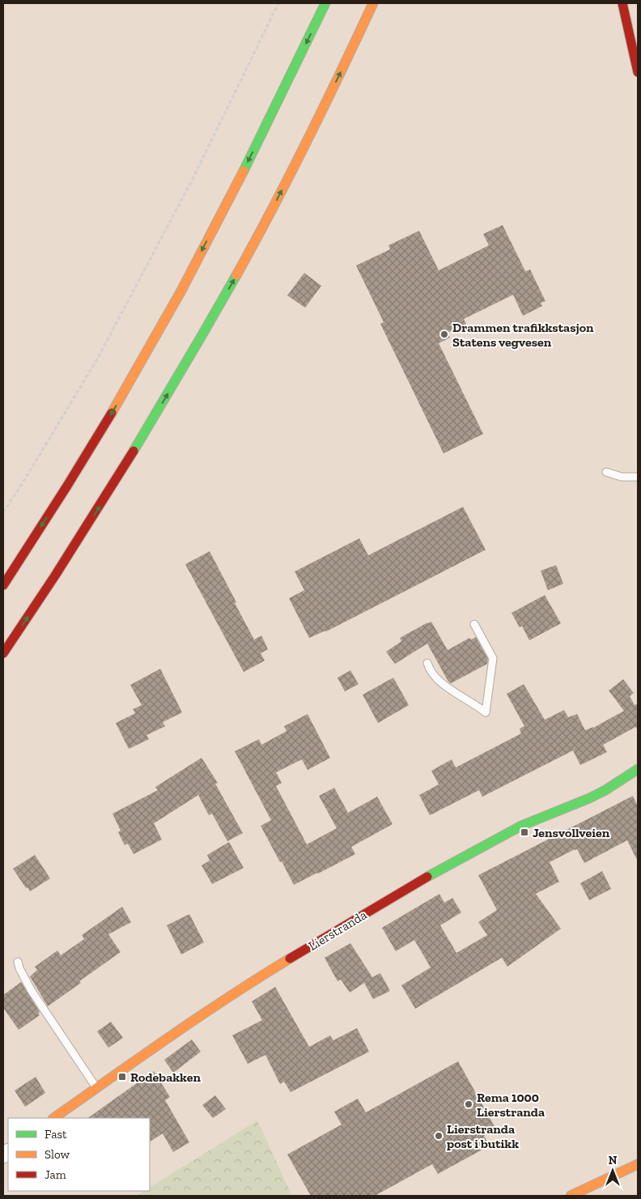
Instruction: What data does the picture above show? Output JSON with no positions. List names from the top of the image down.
{
  "streets": {
    "main road": ["Lierstranda"]
  },
  "places": {
    "other": ["Drammen trafikkstasjon Statens vegvesen", "Rema 1000 Lierstranda", "Lierstranda post i butikk"],
    "transit": ["Jensvollveien", "Rodebakken"]
  },
  "legend": ["Fast", "Slow", "Jam"],
  "north": "top"
}
